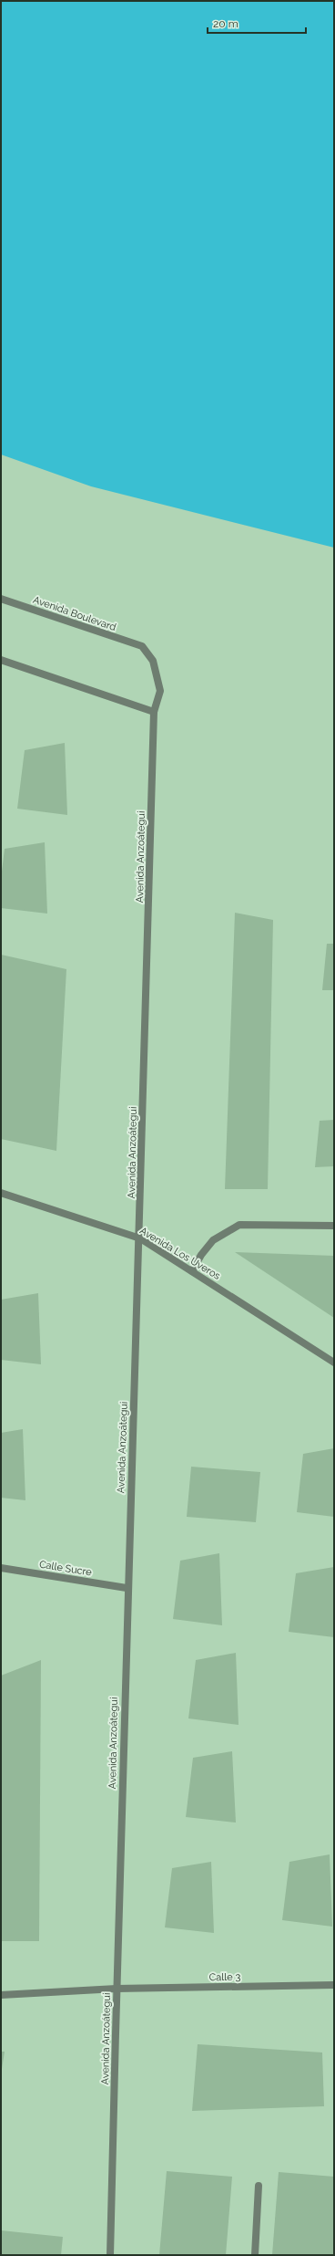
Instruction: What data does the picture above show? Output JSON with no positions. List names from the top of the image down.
{
  "streets": {
    "street": [
      "Avenida Boulevard",
      "Avenida Anzoátegui",
      "Avenida Los Uveros",
      "Calle Sucre",
      "Calle 3"
    ]
  },
  "crossings": [
    ["Avenida Boulevard", "Avenida Anzoátegui"],
    ["Avenida Anzoátegui", "Avenida Los Uveros"],
    ["Avenida Anzoátegui", "Calle Sucre"],
    ["Avenida Anzoátegui", "Calle 3"]
  ],
  "scale_bar": "20 m"
}
